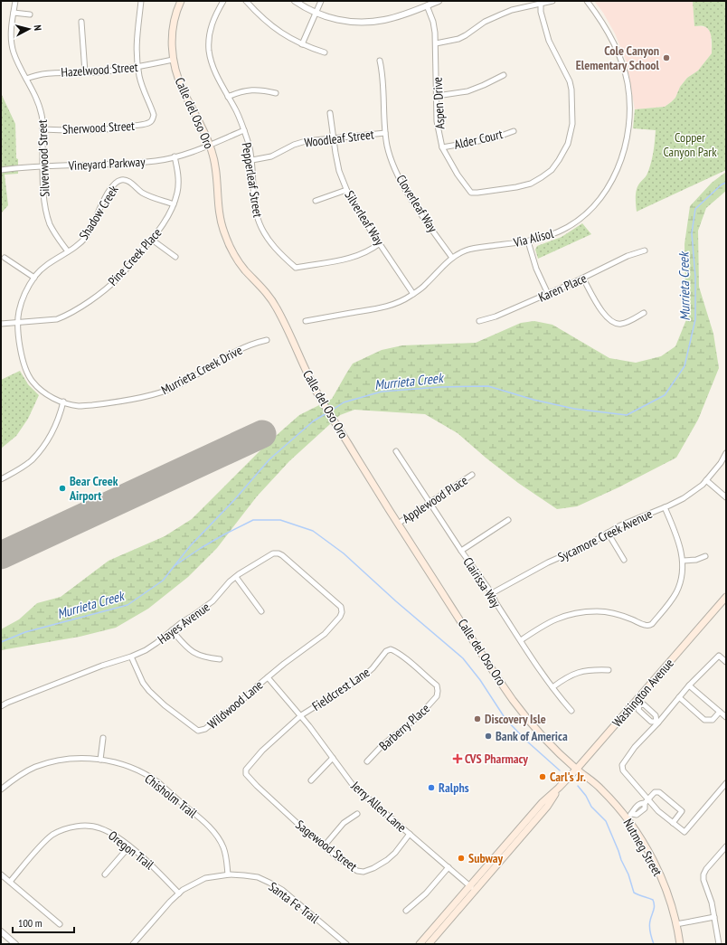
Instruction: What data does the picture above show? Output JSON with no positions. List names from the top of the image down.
{
  "streets": {
    "main road": ["Calle del Oso Oro", "Washington Avenue", "Nutmeg Street"],
    "street": [
      "Hazelwood Street",
      "Aspen Drive",
      "Sherwood Street",
      "Woodleaf Street",
      "Alder Court",
      "Silverwood Street",
      "Vineyard Parkway",
      "Pepperleaf Street",
      "Cloverleaf Way",
      "Shadow Creek",
      "Silverleaf Way",
      "Via Alisol",
      "Pine Creek Place",
      "Karen Place",
      "Murrieta Creek Drive",
      "Applewood Place",
      "Sycamore Creek Avenue",
      "Clairissa Way",
      "Hayes Avenue",
      "Fieldcrest Lane",
      "Wildwood Lane",
      "Barberry Place",
      "Chisholm Trail",
      "Jerry Allen Lane",
      "Sagewood Street",
      "Oregon Trail",
      "Santa Fe Trail"
    ]
  },
  "crossings": [
    ["Hazelwood Street", "Calle del Oso Oro"],
    ["Hazelwood Street", "Sherwood Street"],
    ["Hazelwood Street", "Silverwood Street"],
    ["Aspen Drive", "Alder Court"],
    ["Calle del Oso Oro", "Vineyard Parkway"],
    ["Calle del Oso Oro", "Applewood Place"],
    ["Calle del Oso Oro", "Washington Avenue"],
    ["Calle del Oso Oro", "Nutmeg Street"],
    ["Sherwood Street", "Silverwood Street"],
    ["Woodleaf Street", "Pepperleaf Street"],
    ["Woodleaf Street", "Cloverleaf Way"],
    ["Woodleaf Street", "Silverleaf Way"],
    ["Silverwood Street", "Vineyard Parkway"],
    ["Silverwood Street", "Shadow Creek"],
    ["Vineyard Parkway", "Pepperleaf Street"],
    ["Vineyard Parkway", "Pine Creek Place"],
    ["Pepperleaf Street", "Silverleaf Way"],
    ["Cloverleaf Way", "Via Alisol"],
    ["Shadow Creek", "Pine Creek Place"],
    ["Shadow Creek", "Murrieta Creek Drive"],
    ["Silverleaf Way", "Via Alisol"],
    ["Pine Creek Place", "Murrieta Creek Drive"],
    ["Applewood Place", "Clairissa Way"],
    ["Sycamore Creek Avenue", "Clairissa Way"],
    ["Hayes Avenue", "Wildwood Lane"],
    ["Fieldcrest Lane", "Barberry Place"],
    ["Fieldcrest Lane", "Jerry Allen Lane"],
    ["Fieldcrest Lane", "Sagewood Street"],
    ["Washington Avenue", "Jerry Allen Lane"],
    ["Washington Avenue", "Nutmeg Street"],
    ["Wildwood Lane", "Jerry Allen Lane"],
    ["Chisholm Trail", "Santa Fe Trail"],
    ["Jerry Allen Lane", "Sagewood Street"],
    ["Oregon Trail", "Santa Fe Trail"]
  ],
  "water": ["Murrieta Creek"],
  "parks": ["Copper Canyon Park"],
  "places": {
    "other": [
      "Cole Canyon Elementary School",
      "Bear Creek Airport",
      "Discovery Isle",
      "Bank of America",
      "Carl's Jr.",
      "Ralphs",
      "Subway"
    ],
    "health": ["CVS Pharmacy"]
  },
  "scale_bar": "100 m",
  "north": "right"
}
